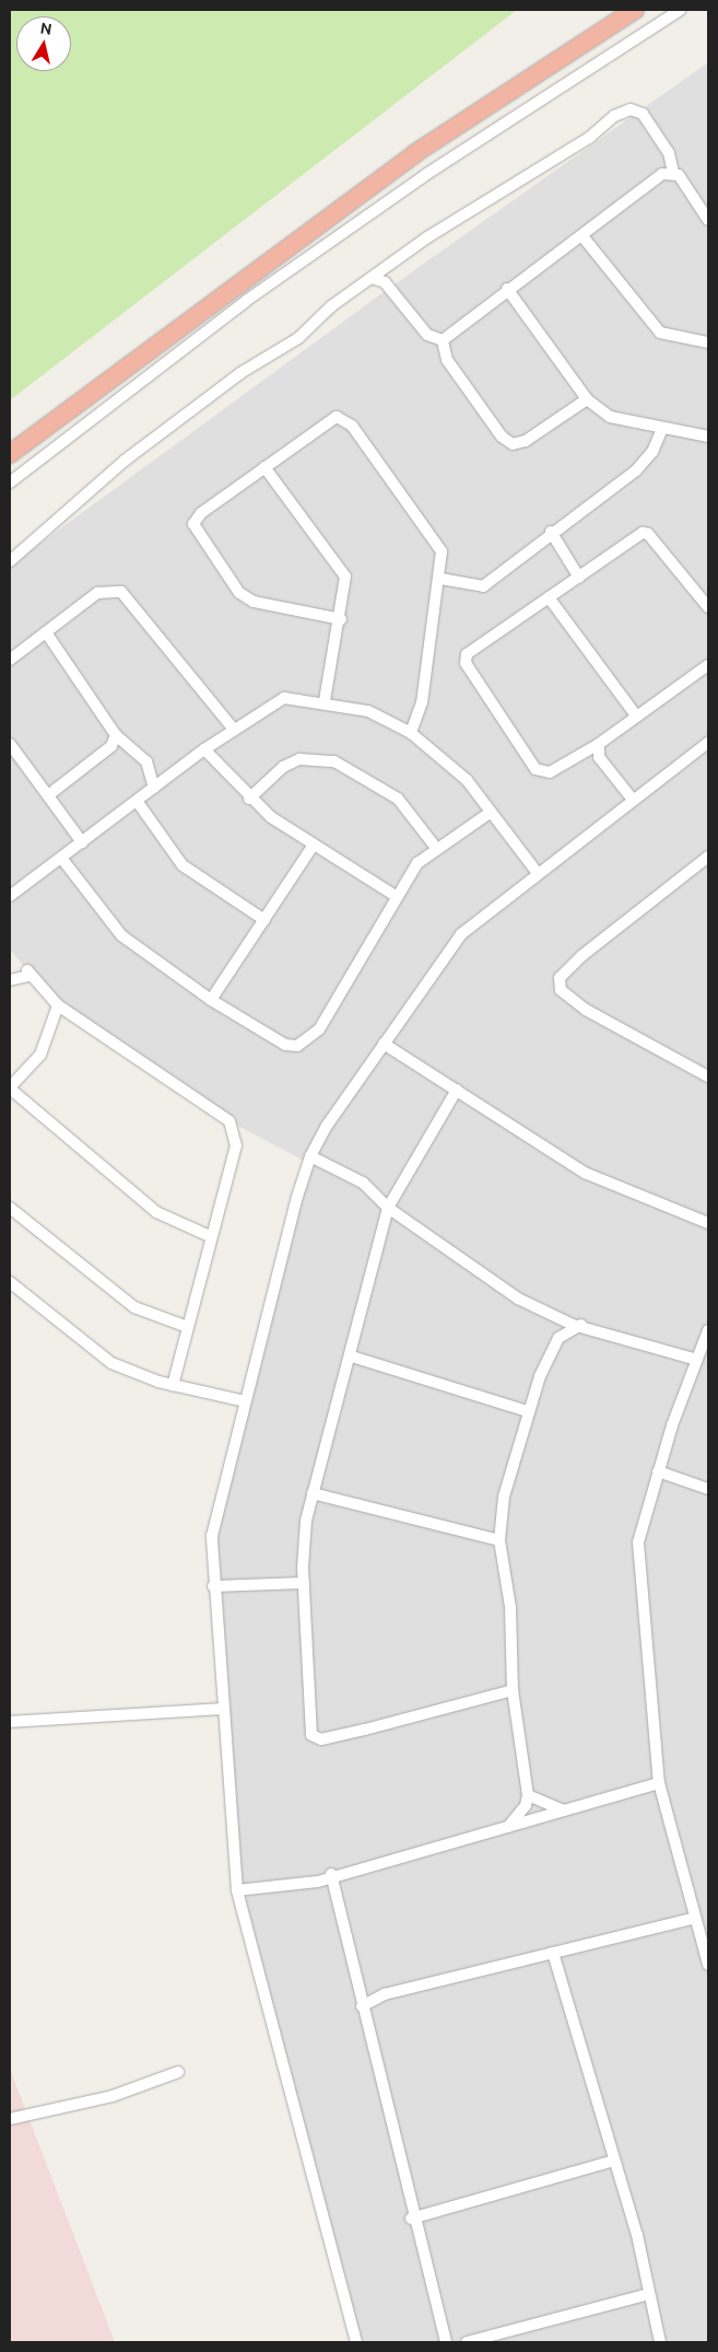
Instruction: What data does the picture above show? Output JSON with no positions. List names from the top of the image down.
{
  "north": "top"
}
